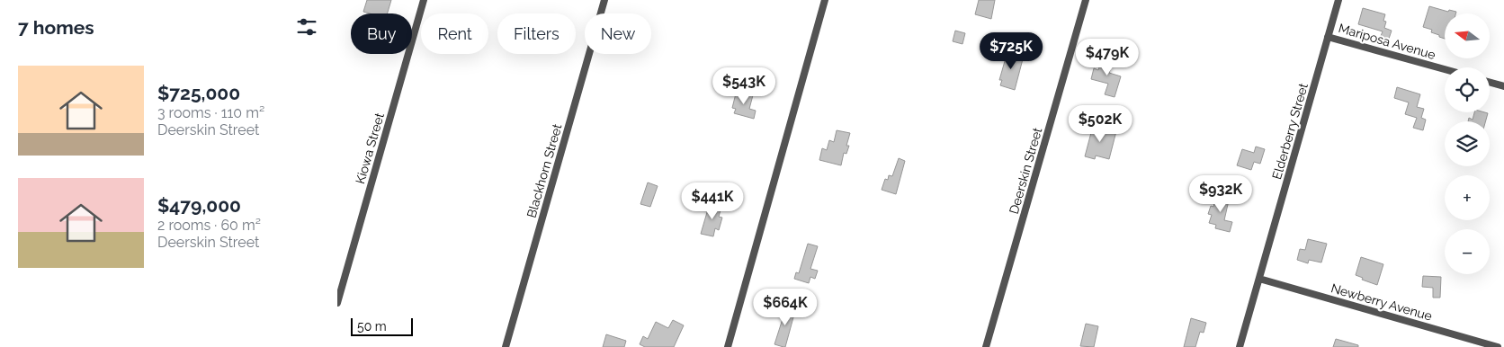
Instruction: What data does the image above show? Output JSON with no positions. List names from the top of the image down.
{
  "streets": {
    "street": [
      "Mariposa Avenue",
      "Elderberry Street",
      "Kiowa Street",
      "Blackhorn Street",
      "Deerskin Street",
      "Newberry Avenue"
    ]
  },
  "crossings": [
    ["Mariposa Avenue", "Elderberry Street"],
    ["Elderberry Street", "Newberry Avenue"]
  ],
  "scale_bar": "50 m",
  "north": "left",
  "page": {
    "heading": "7 homes",
    "map_buttons": ["+", "−"],
    "chip": [
      "Buy",
      "Rent",
      "Filters",
      "New"
    ],
    "price": [
      "$725K",
      "$479K",
      "$543K",
      "$502K",
      "$932K",
      "$441K",
      "$664K"
    ],
    "list": [
      {
        "name": "$725,000",
        "note": "3 rooms · 110 m² · Deerskin Street"
      },
      {
        "name": "$479,000",
        "note": "2 rooms · 60 m² · Deerskin Street"
      }
    ],
    "scale": "50 m"
  }
}
